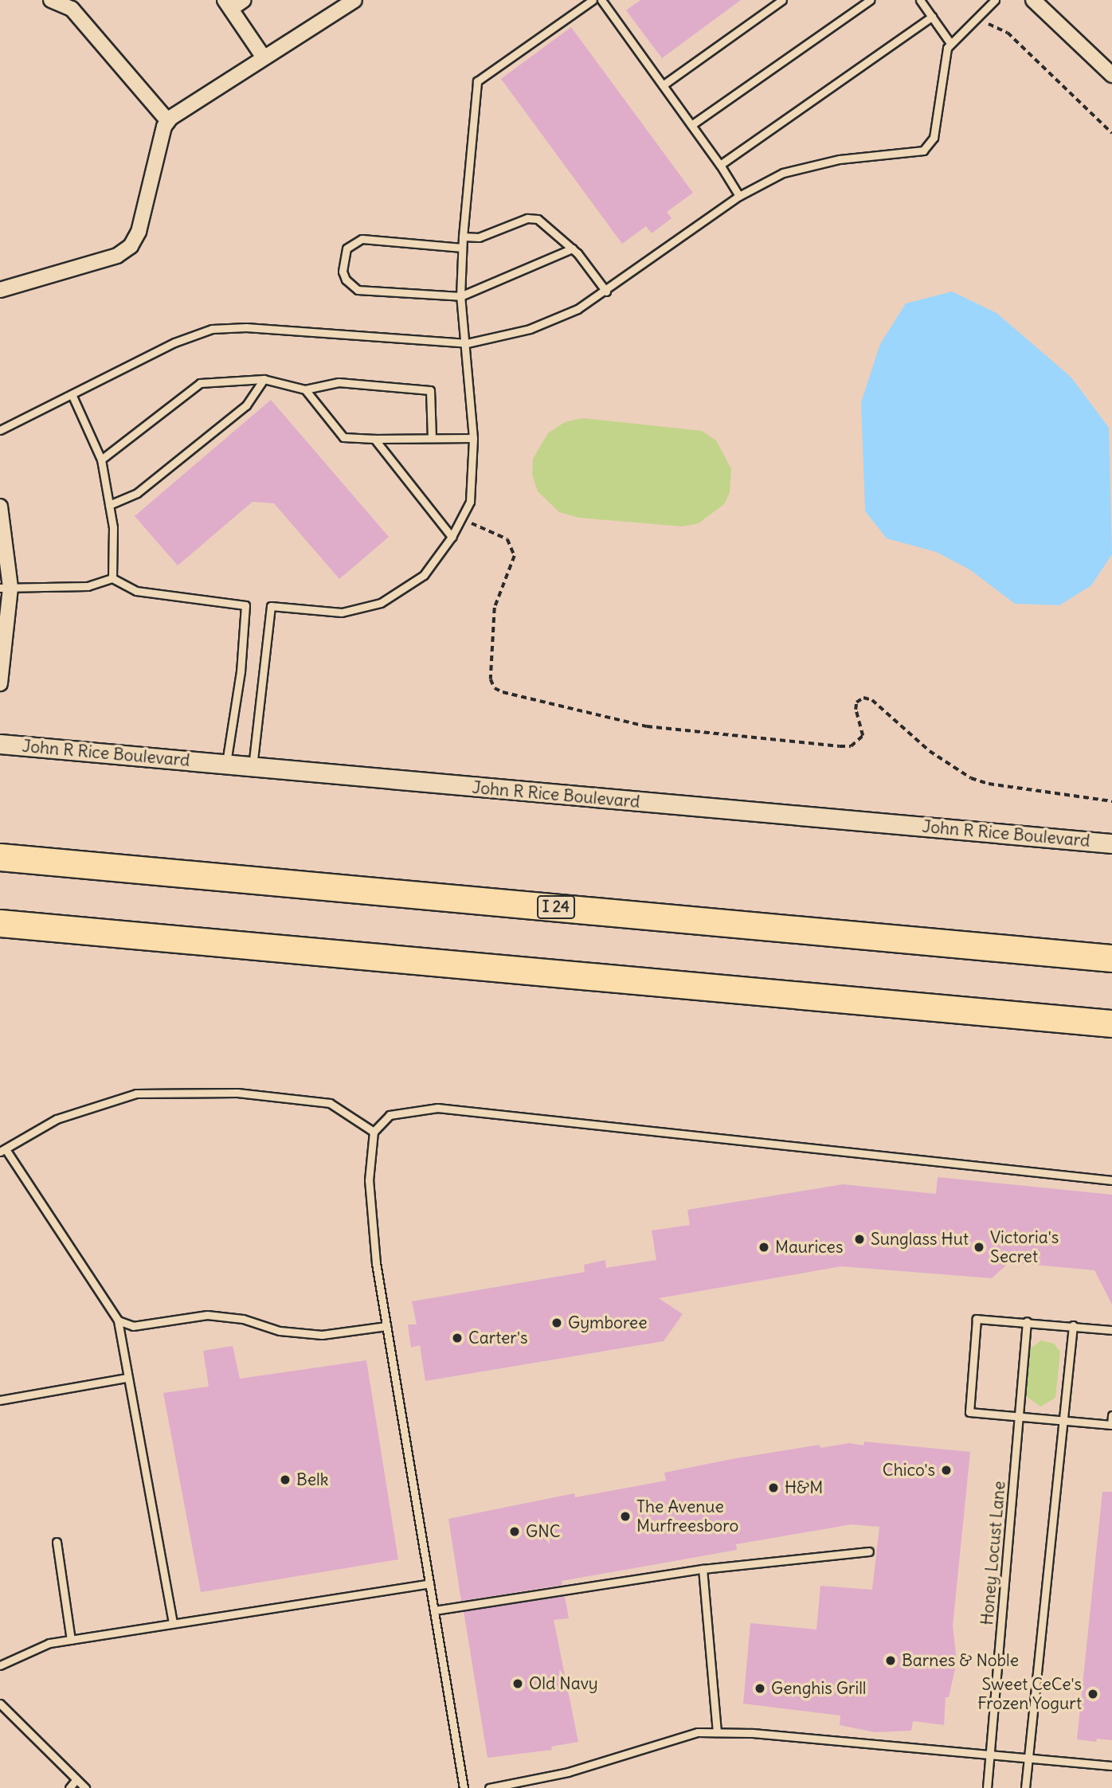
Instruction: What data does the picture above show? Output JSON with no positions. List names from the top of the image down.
{
  "streets": {
    "highway": ["I 24"],
    "street": ["John R Rice Boulevard"],
    "lane": ["Honey Locust Lane"]
  },
  "places": [
    "Sunglass Hut",
    "Maurices",
    "Victoria's Secret",
    "Gymboree",
    "Carter's",
    "Chico's",
    "Belk",
    "H&M",
    "The Avenue Murfreesboro",
    "GNC",
    "Barnes & Noble",
    "Old Navy",
    "Genghis Grill",
    "Sweet CeCe's Frozen Yogurt"
  ]
}
